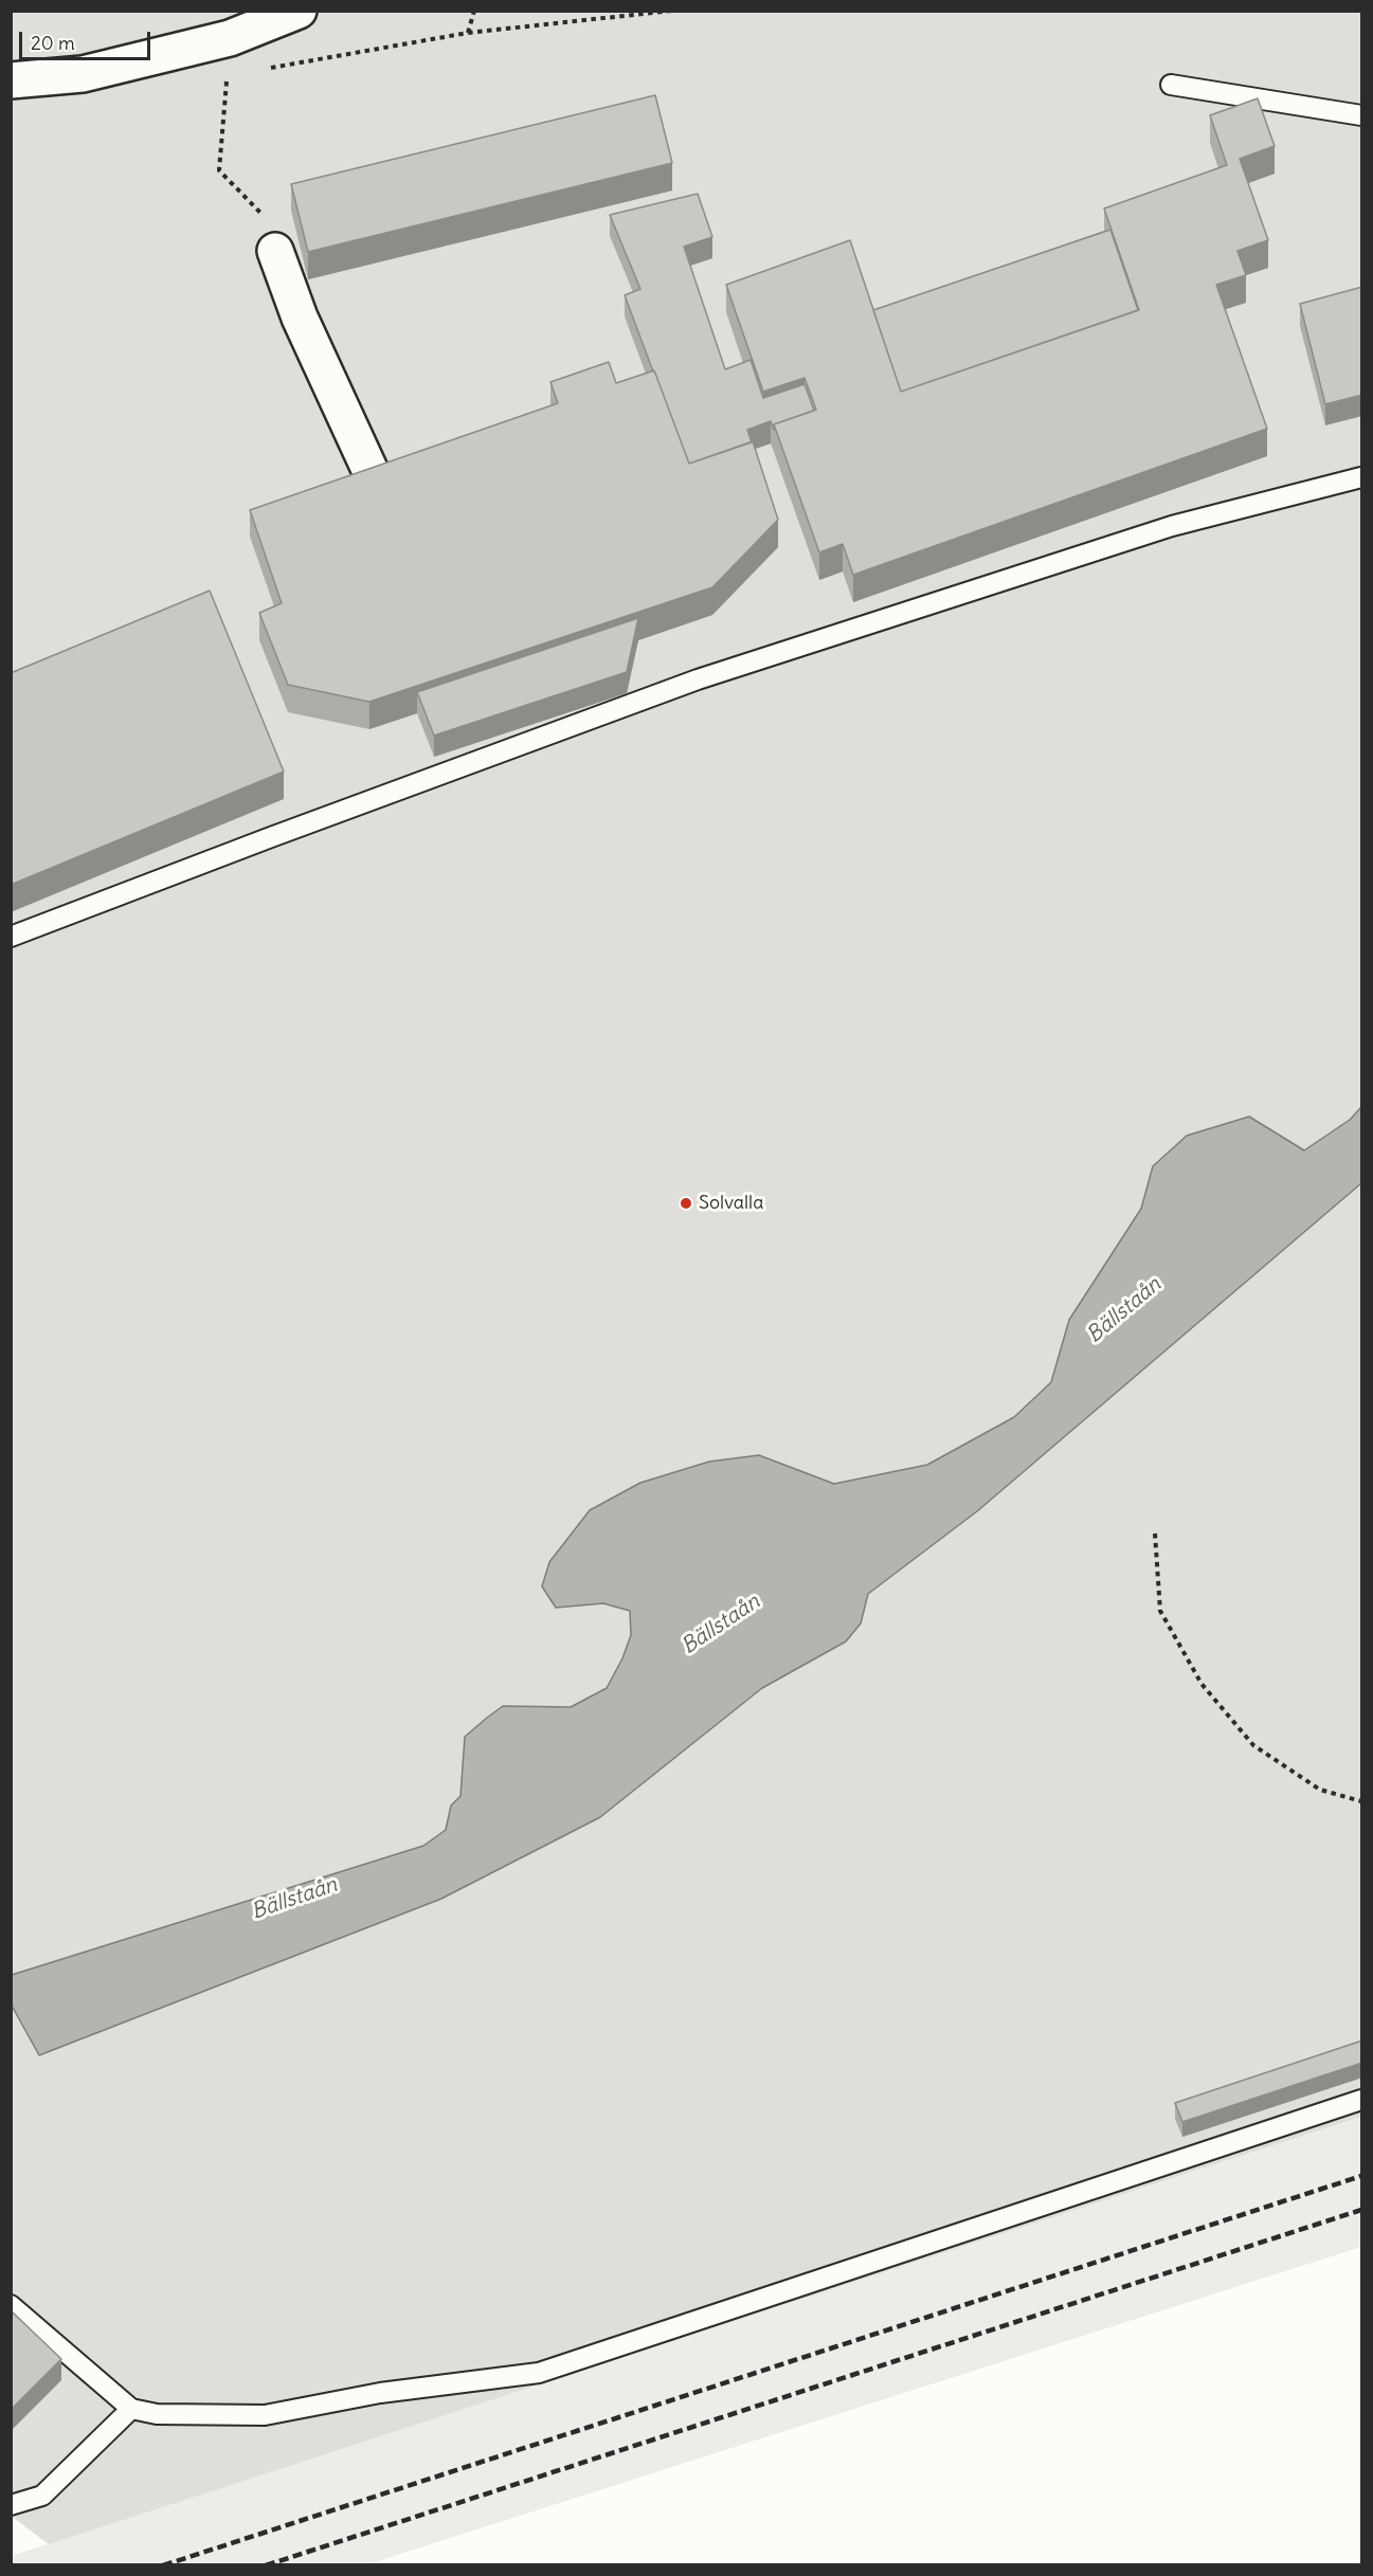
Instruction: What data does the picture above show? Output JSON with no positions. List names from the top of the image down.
{
  "water": ["Bällstaån"],
  "places": ["Solvalla"],
  "scale_bar": "20 m"
}
